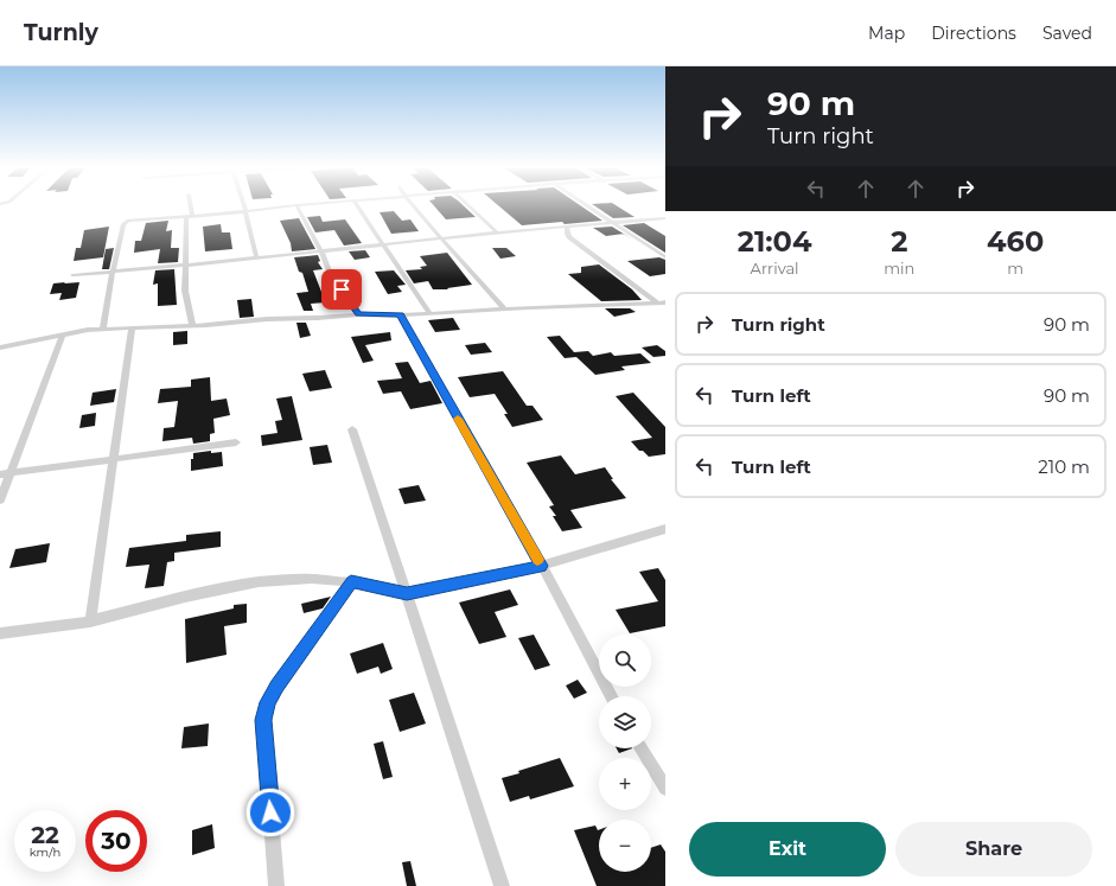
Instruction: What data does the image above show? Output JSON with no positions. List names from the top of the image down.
{
  "page": {
    "header": "Turnly",
    "nav": ["Map", "Directions", "Saved"],
    "turn": ["90 m", "Turn right"],
    "eta": [
      "21:04",
      "Arrival",
      "2",
      "min",
      "460",
      "m"
    ],
    "list": [
      {
        "name": "Turn right",
        "value": "90 m"
      },
      {
        "name": "Turn left",
        "value": "90 m"
      },
      {
        "name": "Turn left",
        "value": "210 m"
      }
    ],
    "map_buttons": ["+", "−"],
    "speed": "22 km/h",
    "limit": "30",
    "buttons": ["Exit", "Share"]
  }
}
